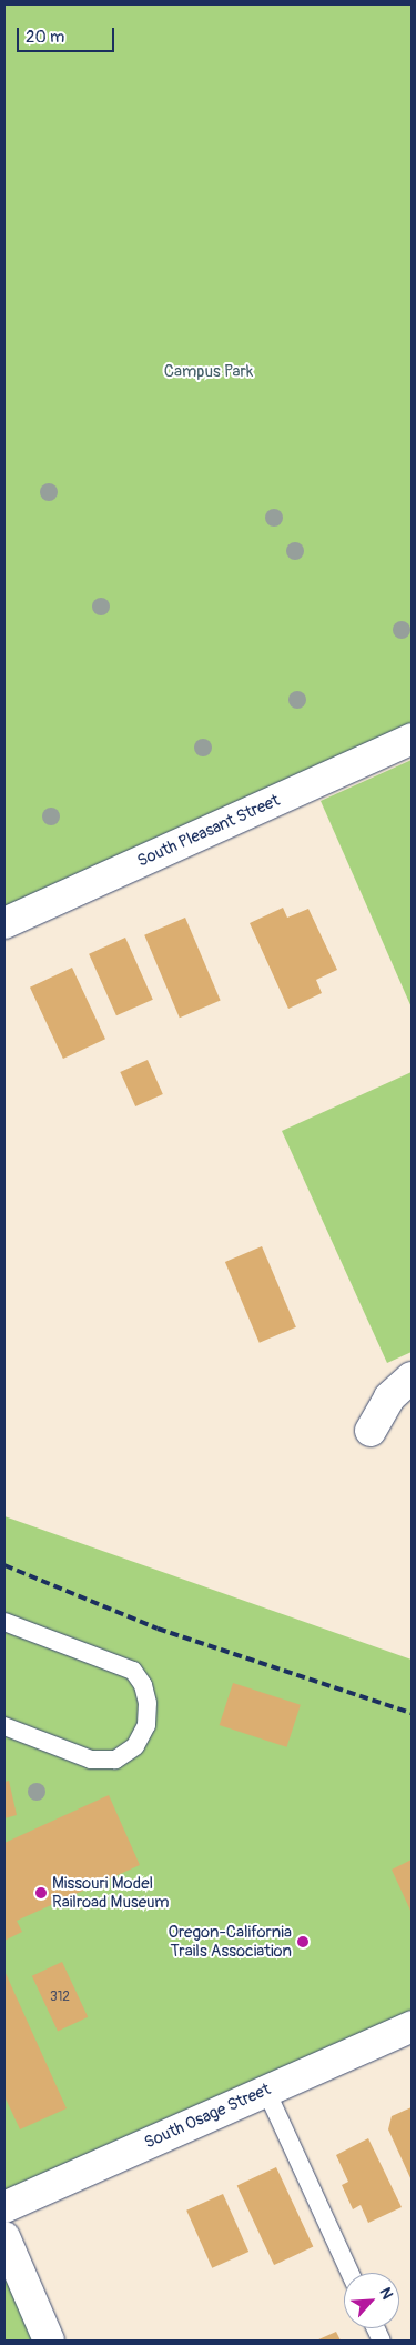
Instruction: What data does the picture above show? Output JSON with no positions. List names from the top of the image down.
{
  "streets": {
    "street": ["South Pleasant Street", "South Osage Street"]
  },
  "parks": ["Campus Park"],
  "places": ["Missouri Model Railroad Museum", "Oregon-California Trails Association"],
  "house_numbers": ["312"],
  "scale_bar": "20 m",
  "north": "top right"
}
